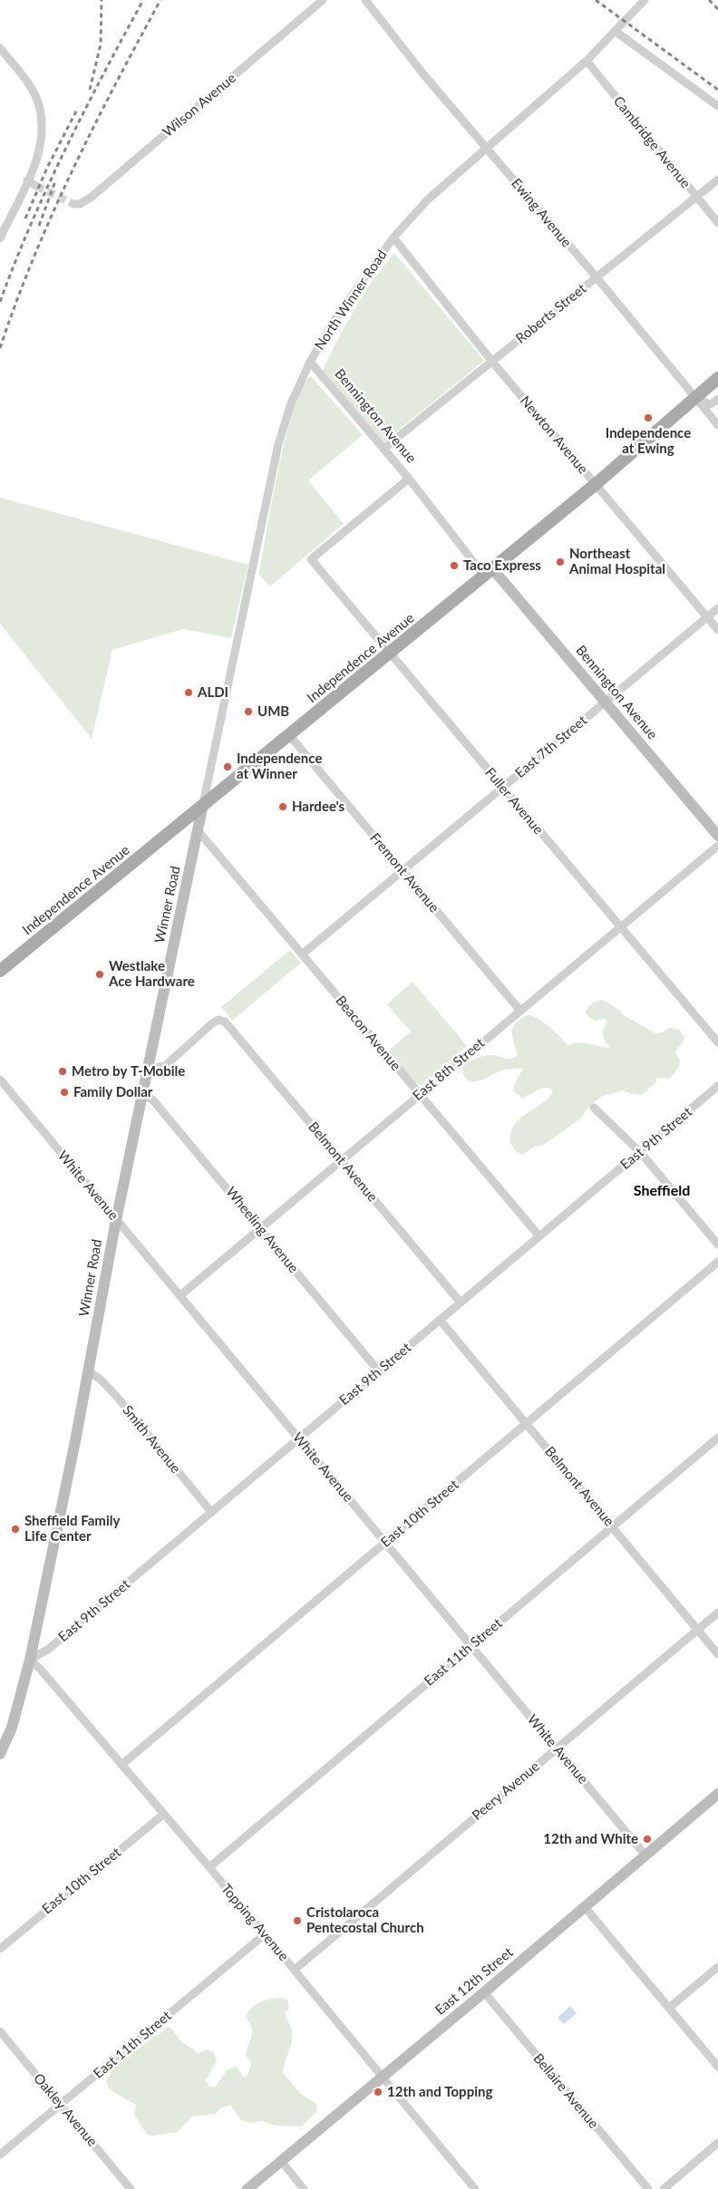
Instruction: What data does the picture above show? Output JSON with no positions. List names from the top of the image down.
{
  "streets": {
    "main road": [
      "Bennington Avenue",
      "Independence Avenue",
      "Winner Road",
      "East 12th Street"
    ],
    "street": [
      "Wilson Avenue",
      "Cambridge Avenue",
      "Ewing Avenue",
      "North Winner Road",
      "Roberts Street",
      "Newton Avenue",
      "East 7th Street",
      "Fuller Avenue",
      "Fremont Avenue",
      "Beacon Avenue",
      "East 8th Street",
      "East 9th Street",
      "Belmont Avenue",
      "White Avenue",
      "Wheeling Avenue",
      "Smith Avenue",
      "East 10th Street",
      "East 11th Street",
      "Peery Avenue",
      "Topping Avenue",
      "Bellaire Avenue",
      "Oakley Avenue"
    ]
  },
  "crossings": [
    ["Cambridge Avenue", "North Winner Road"],
    ["Cambridge Avenue", "Roberts Street"],
    ["Ewing Avenue", "North Winner Road"],
    ["Ewing Avenue", "Roberts Street"],
    ["Ewing Avenue", "Independence Avenue"],
    ["North Winner Road", "Bennington Avenue"],
    ["North Winner Road", "Newton Avenue"],
    ["North Winner Road", "Independence Avenue"],
    ["North Winner Road", "Winner Road"],
    ["Roberts Street", "Bennington Avenue"],
    ["Roberts Street", "Newton Avenue"],
    ["Bennington Avenue", "Independence Avenue"],
    ["Bennington Avenue", "East 7th Street"],
    ["Bennington Avenue", "Fuller Avenue"],
    ["Newton Avenue", "Independence Avenue"],
    ["Newton Avenue", "East 7th Street"],
    ["Independence Avenue", "Fuller Avenue"],
    ["Independence Avenue", "Fremont Avenue"],
    ["Independence Avenue", "Winner Road"],
    ["East 7th Street", "Fuller Avenue"],
    ["East 7th Street", "Fremont Avenue"],
    ["East 7th Street", "Beacon Avenue"],
    ["Fuller Avenue", "East 8th Street"],
    ["Fremont Avenue", "East 8th Street"],
    ["Winner Road", "Beacon Avenue"],
    ["Winner Road", "East 9th Street"],
    ["Winner Road", "Belmont Avenue"],
    ["Winner Road", "White Avenue"],
    ["Winner Road", "Wheeling Avenue"],
    ["Winner Road", "Smith Avenue"],
    ["Winner Road", "Topping Avenue"],
    ["Beacon Avenue", "East 8th Street"],
    ["Beacon Avenue", "East 9th Street"],
    ["East 8th Street", "Belmont Avenue"],
    ["East 8th Street", "White Avenue"],
    ["East 8th Street", "Wheeling Avenue"],
    ["East 9th Street", "Belmont Avenue"],
    ["East 9th Street", "White Avenue"],
    ["East 9th Street", "Wheeling Avenue"],
    ["East 9th Street", "Smith Avenue"],
    ["East 9th Street", "Topping Avenue"],
    ["Belmont Avenue", "East 10th Street"],
    ["Belmont Avenue", "East 11th Street"],
    ["Belmont Avenue", "Peery Avenue"],
    ["White Avenue", "East 10th Street"],
    ["White Avenue", "East 11th Street"],
    ["White Avenue", "Peery Avenue"],
    ["White Avenue", "East 12th Street"],
    ["East 10th Street", "Topping Avenue"],
    ["East 11th Street", "Topping Avenue"],
    ["East 11th Street", "Oakley Avenue"],
    ["Peery Avenue", "Topping Avenue"],
    ["Topping Avenue", "East 12th Street"],
    ["East 12th Street", "Bellaire Avenue"]
  ],
  "districts": ["Sheffield"],
  "places": [
    "Independence at Ewing",
    "Northeast Animal Hospital",
    "Taco Express",
    "ALDI",
    "UMB",
    "Independence at Winner",
    "Hardee's",
    "Westlake Ace Hardware",
    "Metro by T-Mobile",
    "Family Dollar",
    "Sheffield Family Life Center",
    "12th and White",
    "Cristolaroca Pentecostal Church",
    "12th and Topping"
  ]
}
